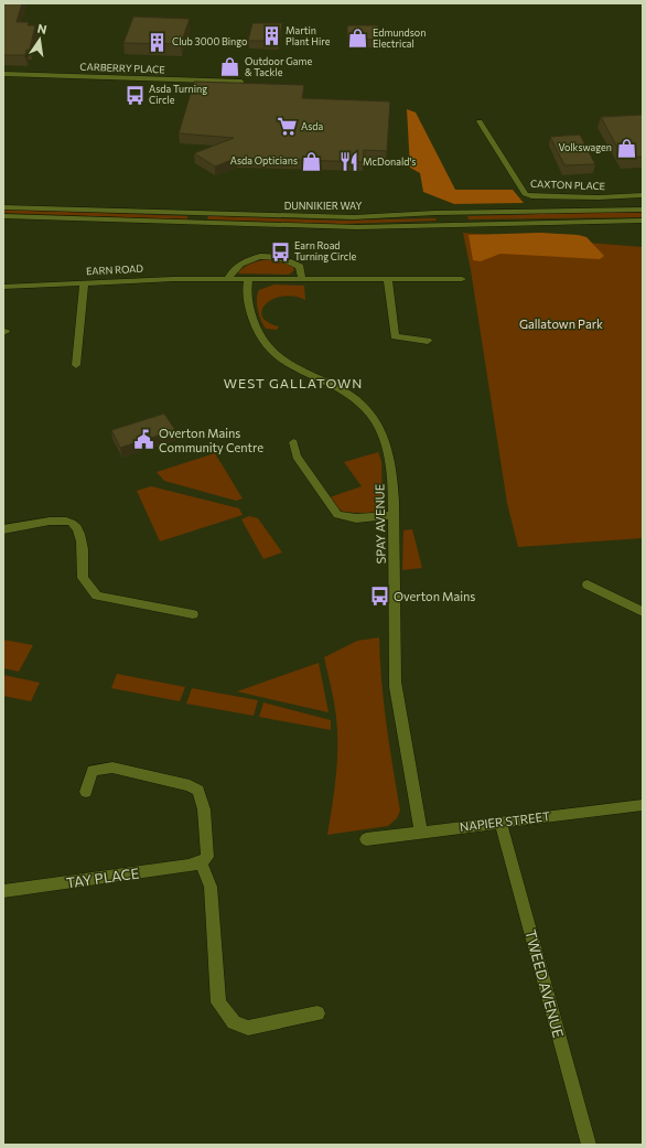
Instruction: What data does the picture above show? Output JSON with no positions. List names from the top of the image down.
{
  "streets": {
    "street": [
      "CARBERRY PLACE",
      "CAXTON PLACE",
      "DUNNIKIER WAY",
      "EARN ROAD",
      "SPAY AVENUE",
      "NAPIER STREET",
      "TAY PLACE",
      "TWEED AVENUE"
    ]
  },
  "crossings": [
    ["EARN ROAD", "SPAY AVENUE"],
    ["SPAY AVENUE", "NAPIER STREET"],
    ["NAPIER STREET", "TWEED AVENUE"]
  ],
  "districts": ["WEST GALLATOWN"],
  "parks": ["Gallatown Park"],
  "places": {
    "building": ["Martin Plant Hire", "Club 3000 Bingo"],
    "shop": [
      "Edmundson Electrical",
      "Outdoor Game & Tackle",
      "Volkswagen",
      "Asda Opticians"
    ],
    "bus stop": ["Asda Turning Circle", "Earn Road Turning Circle", "Overton Mains"],
    "supermarket": ["Asda"],
    "restaurant": ["McDonald's"],
    "public building": ["Overton Mains Community Centre"]
  },
  "north": "top"
}
